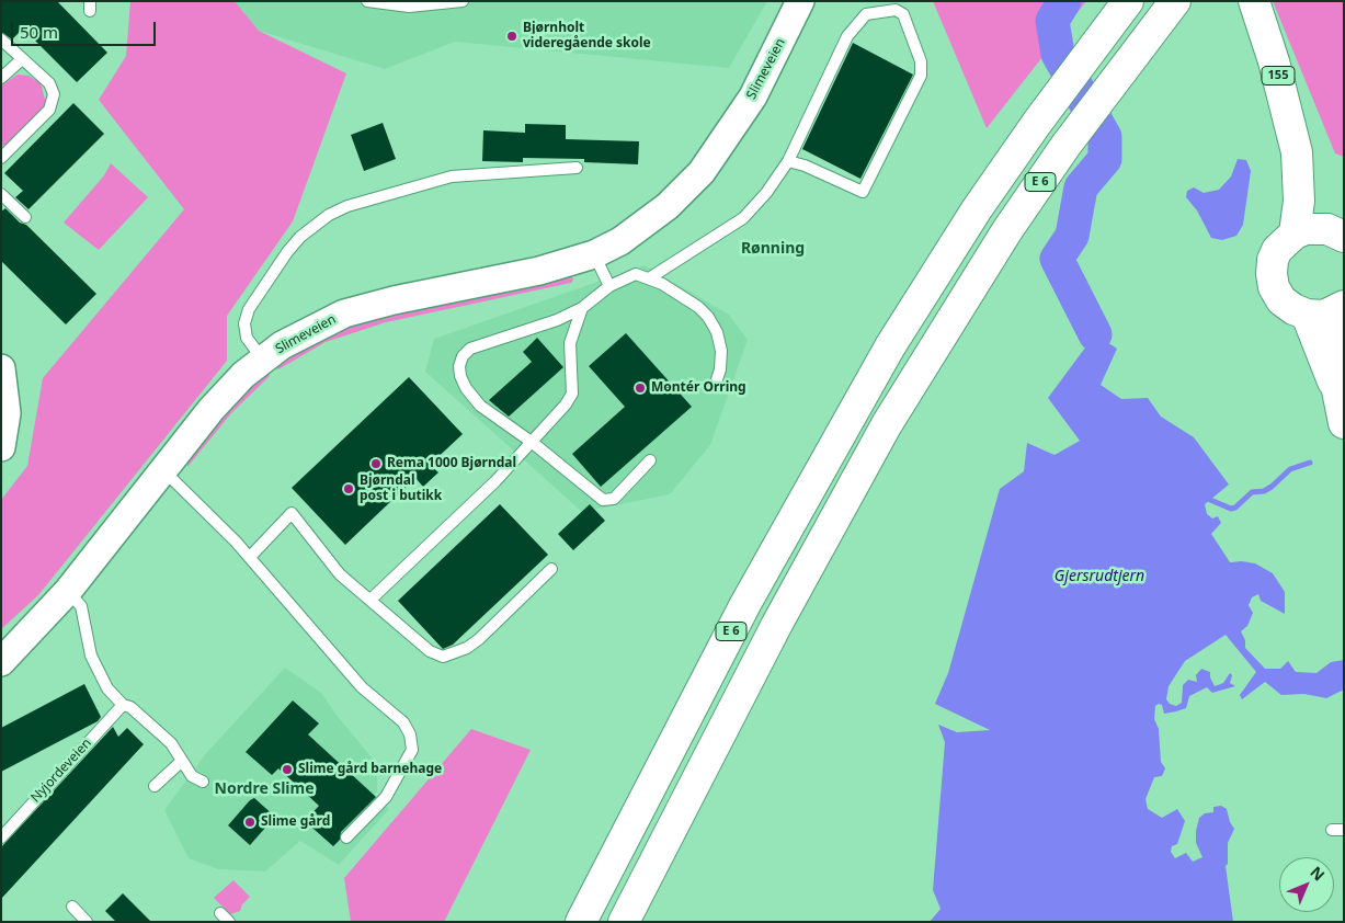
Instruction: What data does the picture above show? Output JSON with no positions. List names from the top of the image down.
{
  "streets": {
    "main road": ["155", "E 6"],
    "street": ["Slimeveien"],
    "lane": ["Nyjordeveien"]
  },
  "districts": ["Rønning", "Nordre Slime"],
  "water": ["Gjersrudtjern"],
  "places": [
    "Bjørnholt videregående skole",
    "Montér Orring",
    "Rema 1000 Bjørndal",
    "Bjørndal post i butikk",
    "Slime gård barnehage",
    "Slime gård"
  ],
  "scale_bar": "50 m",
  "north": "top right"
}
